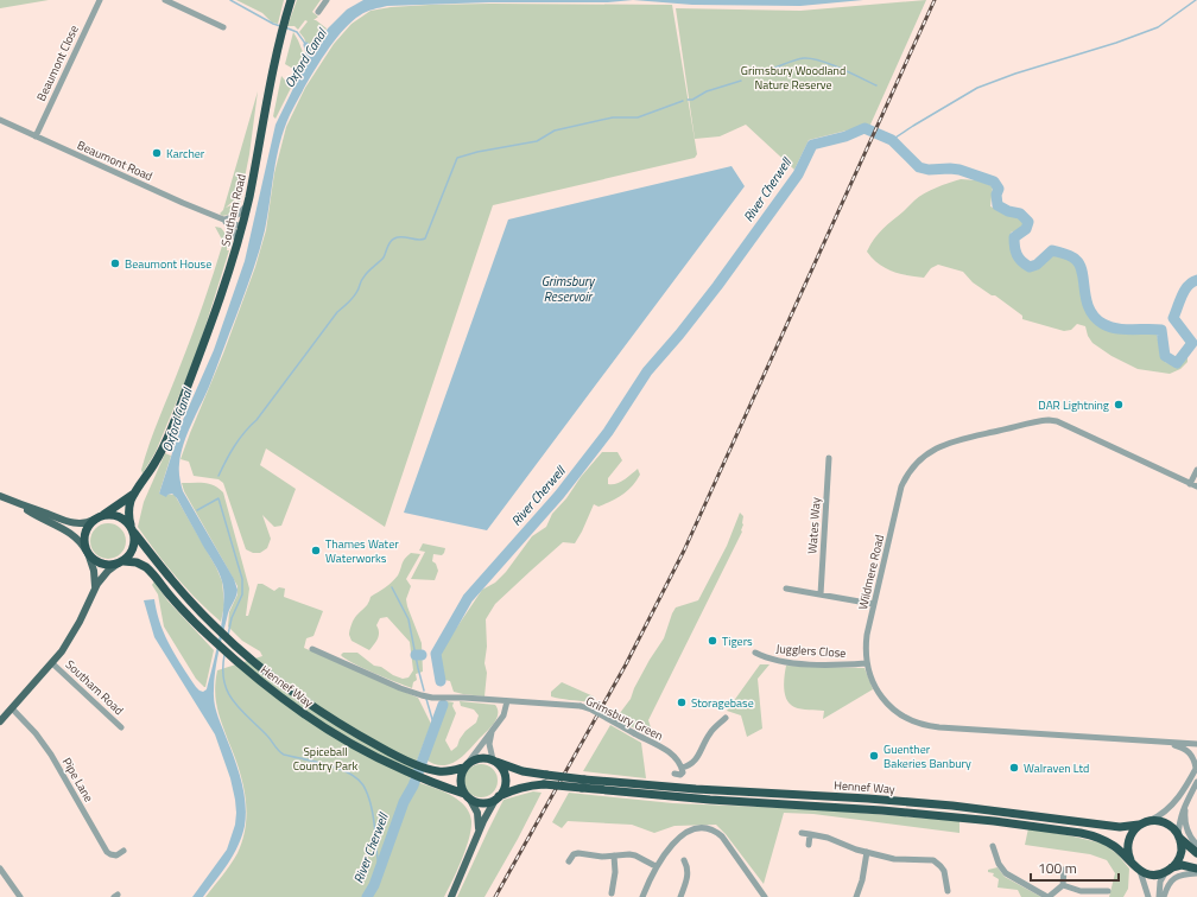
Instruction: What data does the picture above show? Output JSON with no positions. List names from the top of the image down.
{
  "streets": {
    "highway": ["Southam Road", "Hennef Way"],
    "street": [
      "Beaumont Close",
      "Beaumont Road",
      "Wates Way",
      "Wildmere Road",
      "Jugglers Close",
      "Grimsbury Green",
      "Pipe Lane"
    ]
  },
  "crossings": [
    ["Beaumont Close", "Beaumont Road"],
    ["Beaumont Road", "Southam Road"],
    ["Southam Road", "Hennef Way"],
    ["Southam Road", "Pipe Lane"],
    ["Wildmere Road", "Jugglers Close"],
    ["Wildmere Road", "Hennef Way"]
  ],
  "water": ["Oxford Canal", "River Cherwell", "Grimsbury Reservoir"],
  "parks": ["Grimsbury Woodland Nature Reserve", "Spiceball Country Park"],
  "places": [
    "Karcher",
    "Beaumont House",
    "DAR Lightning",
    "Thames Water Waterworks",
    "Tigers",
    "Storagebase",
    "Guenther Bakeries Banbury",
    "Walraven Ltd"
  ],
  "scale_bar": "100 m"
}
